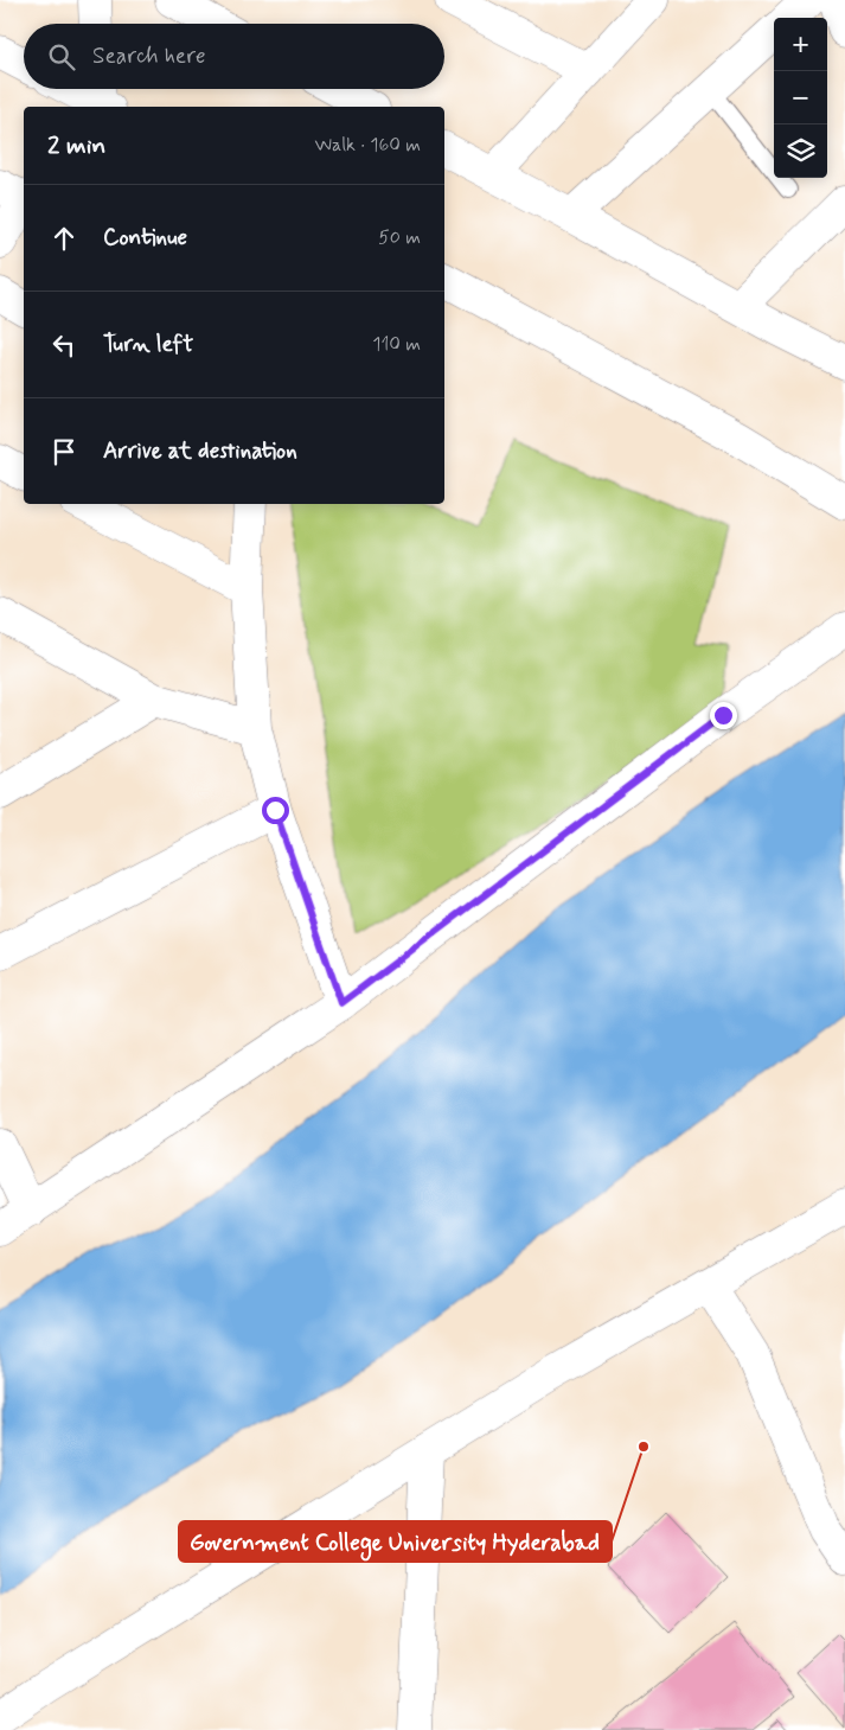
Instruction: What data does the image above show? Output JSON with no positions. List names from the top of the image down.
{
  "places": ["Government College University Hyderabad"],
  "page": {
    "map_buttons": ["+", "−"],
    "search": "Search here",
    "heading": ["2 min", "Walk · 160 m"],
    "list": [
      ["Continue", "50 m"],
      ["Turn left", "110 m"],
      "Arrive at destination"
    ]
  }
}
